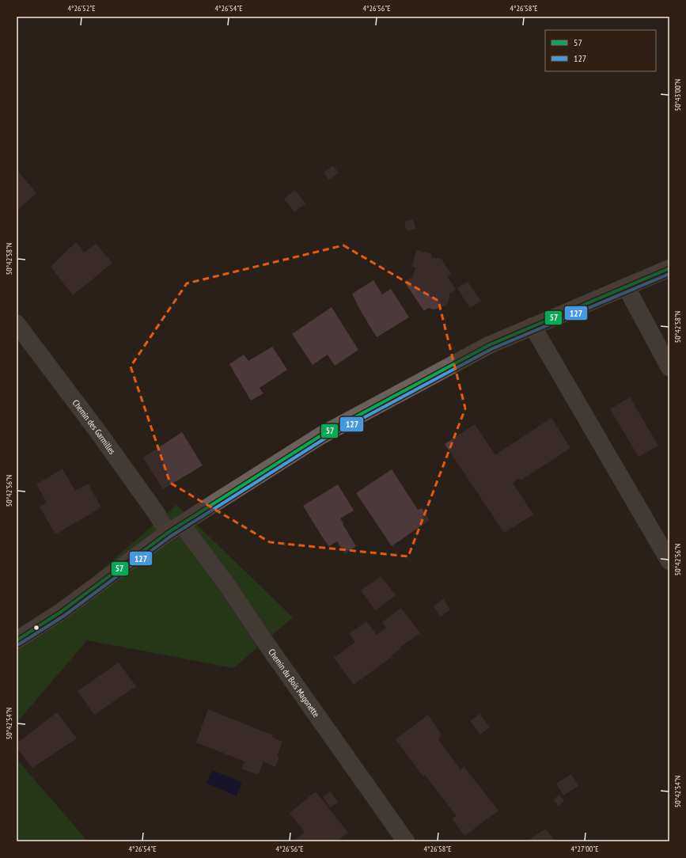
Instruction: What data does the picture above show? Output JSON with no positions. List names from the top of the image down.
{
  "streets": {
    "street": ["Chemin des Garmilles", "Chemin du Bois Magonette"]
  },
  "crossings": [
    ["Chemin des Garmilles", "Chemin du Bois Magonette"]
  ],
  "lines": ["transit line 57", "transit line 127"],
  "legend": ["57", "127"],
  "coordinates": [
    "4°26'52\"E",
    "4°26'54\"E",
    "4°26'56\"E",
    "4°26'58\"E",
    "50°43'00\"N",
    "50°42'58\"N",
    "50°42'56\"N",
    "50°42'54\"N",
    "4°27'00\"E"
  ]
}
